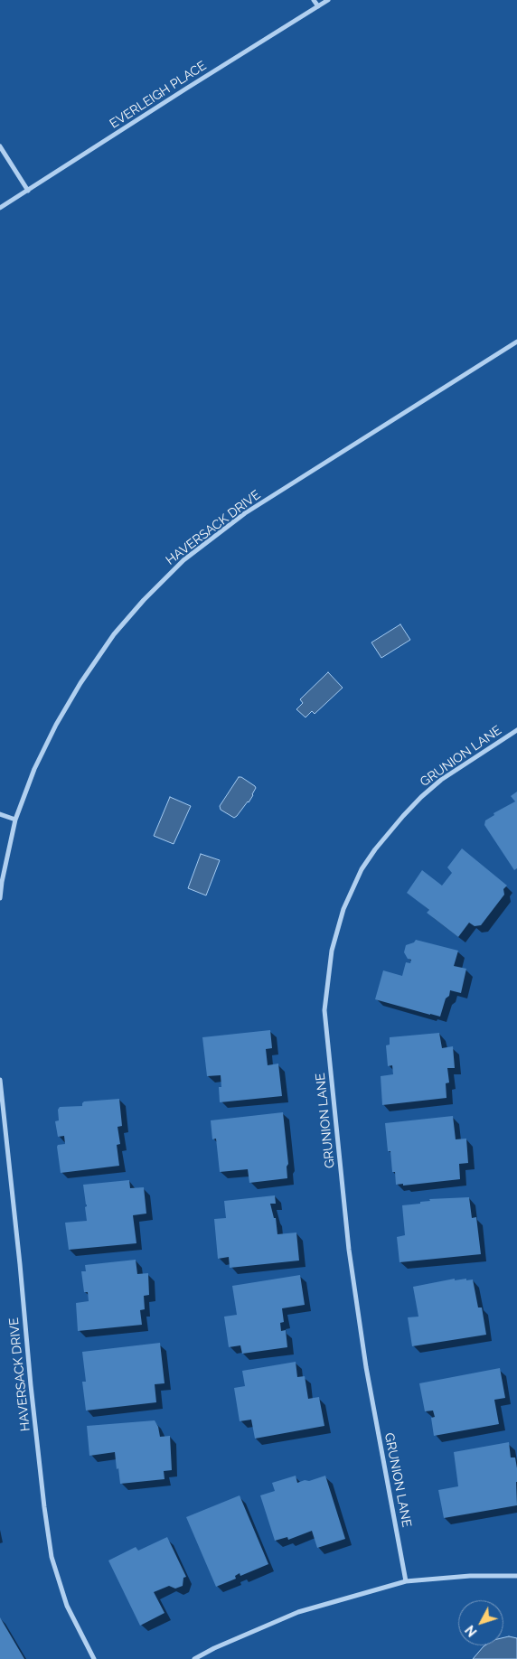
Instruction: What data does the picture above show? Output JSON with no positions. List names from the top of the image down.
{
  "streets": {
    "street": ["EVERLEIGH PLACE", "HAVERSACK DRIVE", "GRUNION LANE"]
  },
  "north": "bottom left"
}
